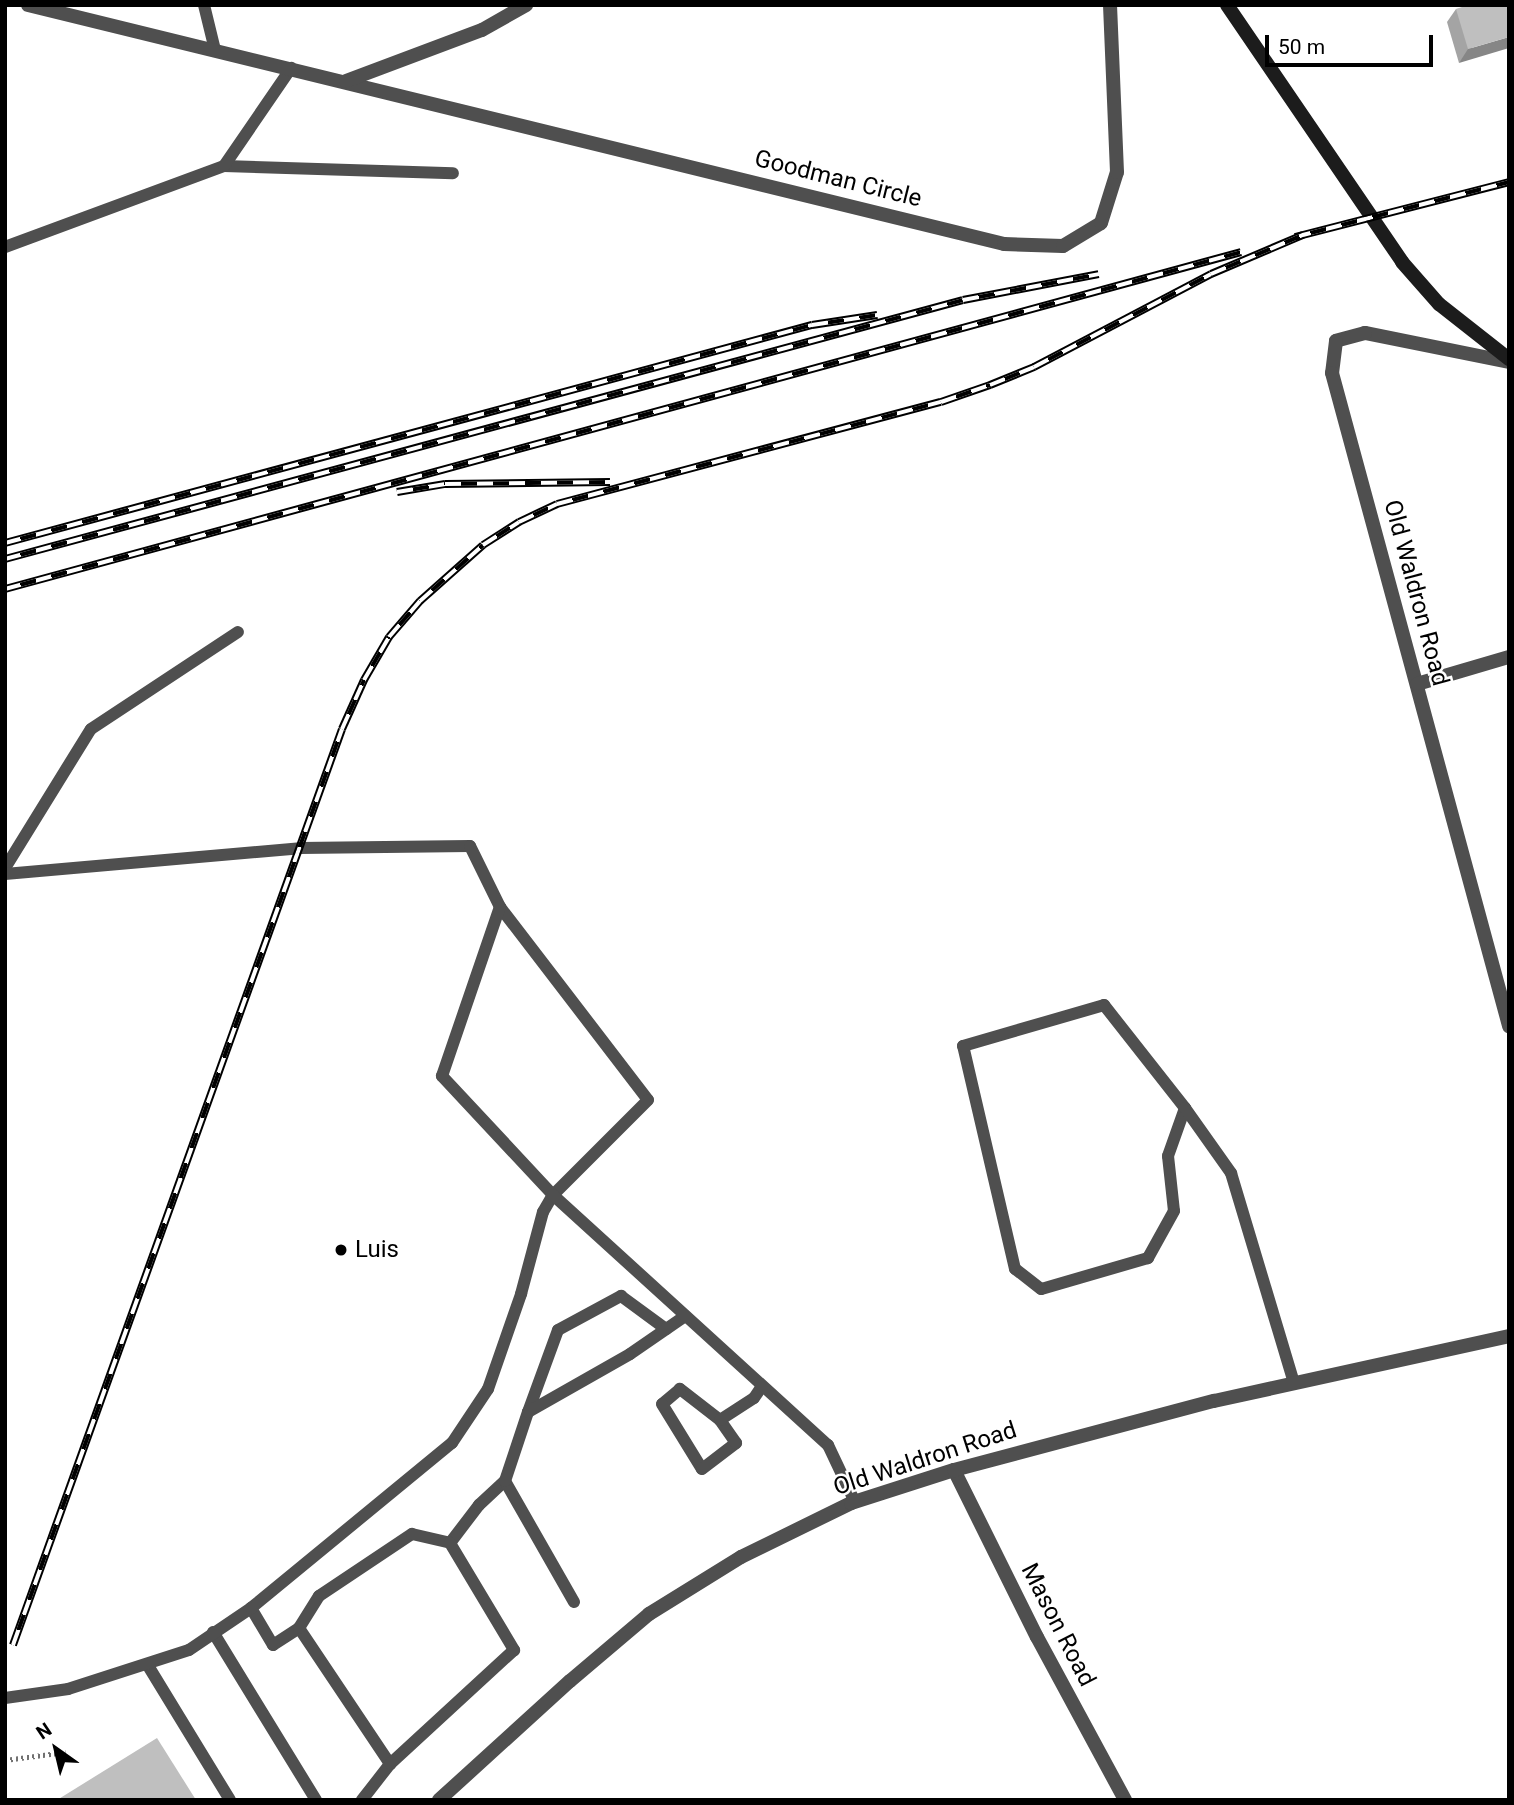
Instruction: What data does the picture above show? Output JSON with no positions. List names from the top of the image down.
{
  "streets": {
    "street": ["Goodman Circle", "Old Waldron Road", "Mason Road"]
  },
  "crossings": [
    ["Old Waldron Road", "Mason Road"]
  ],
  "places": ["Luis"],
  "scale_bar": "50 m",
  "north": "top left"
}
